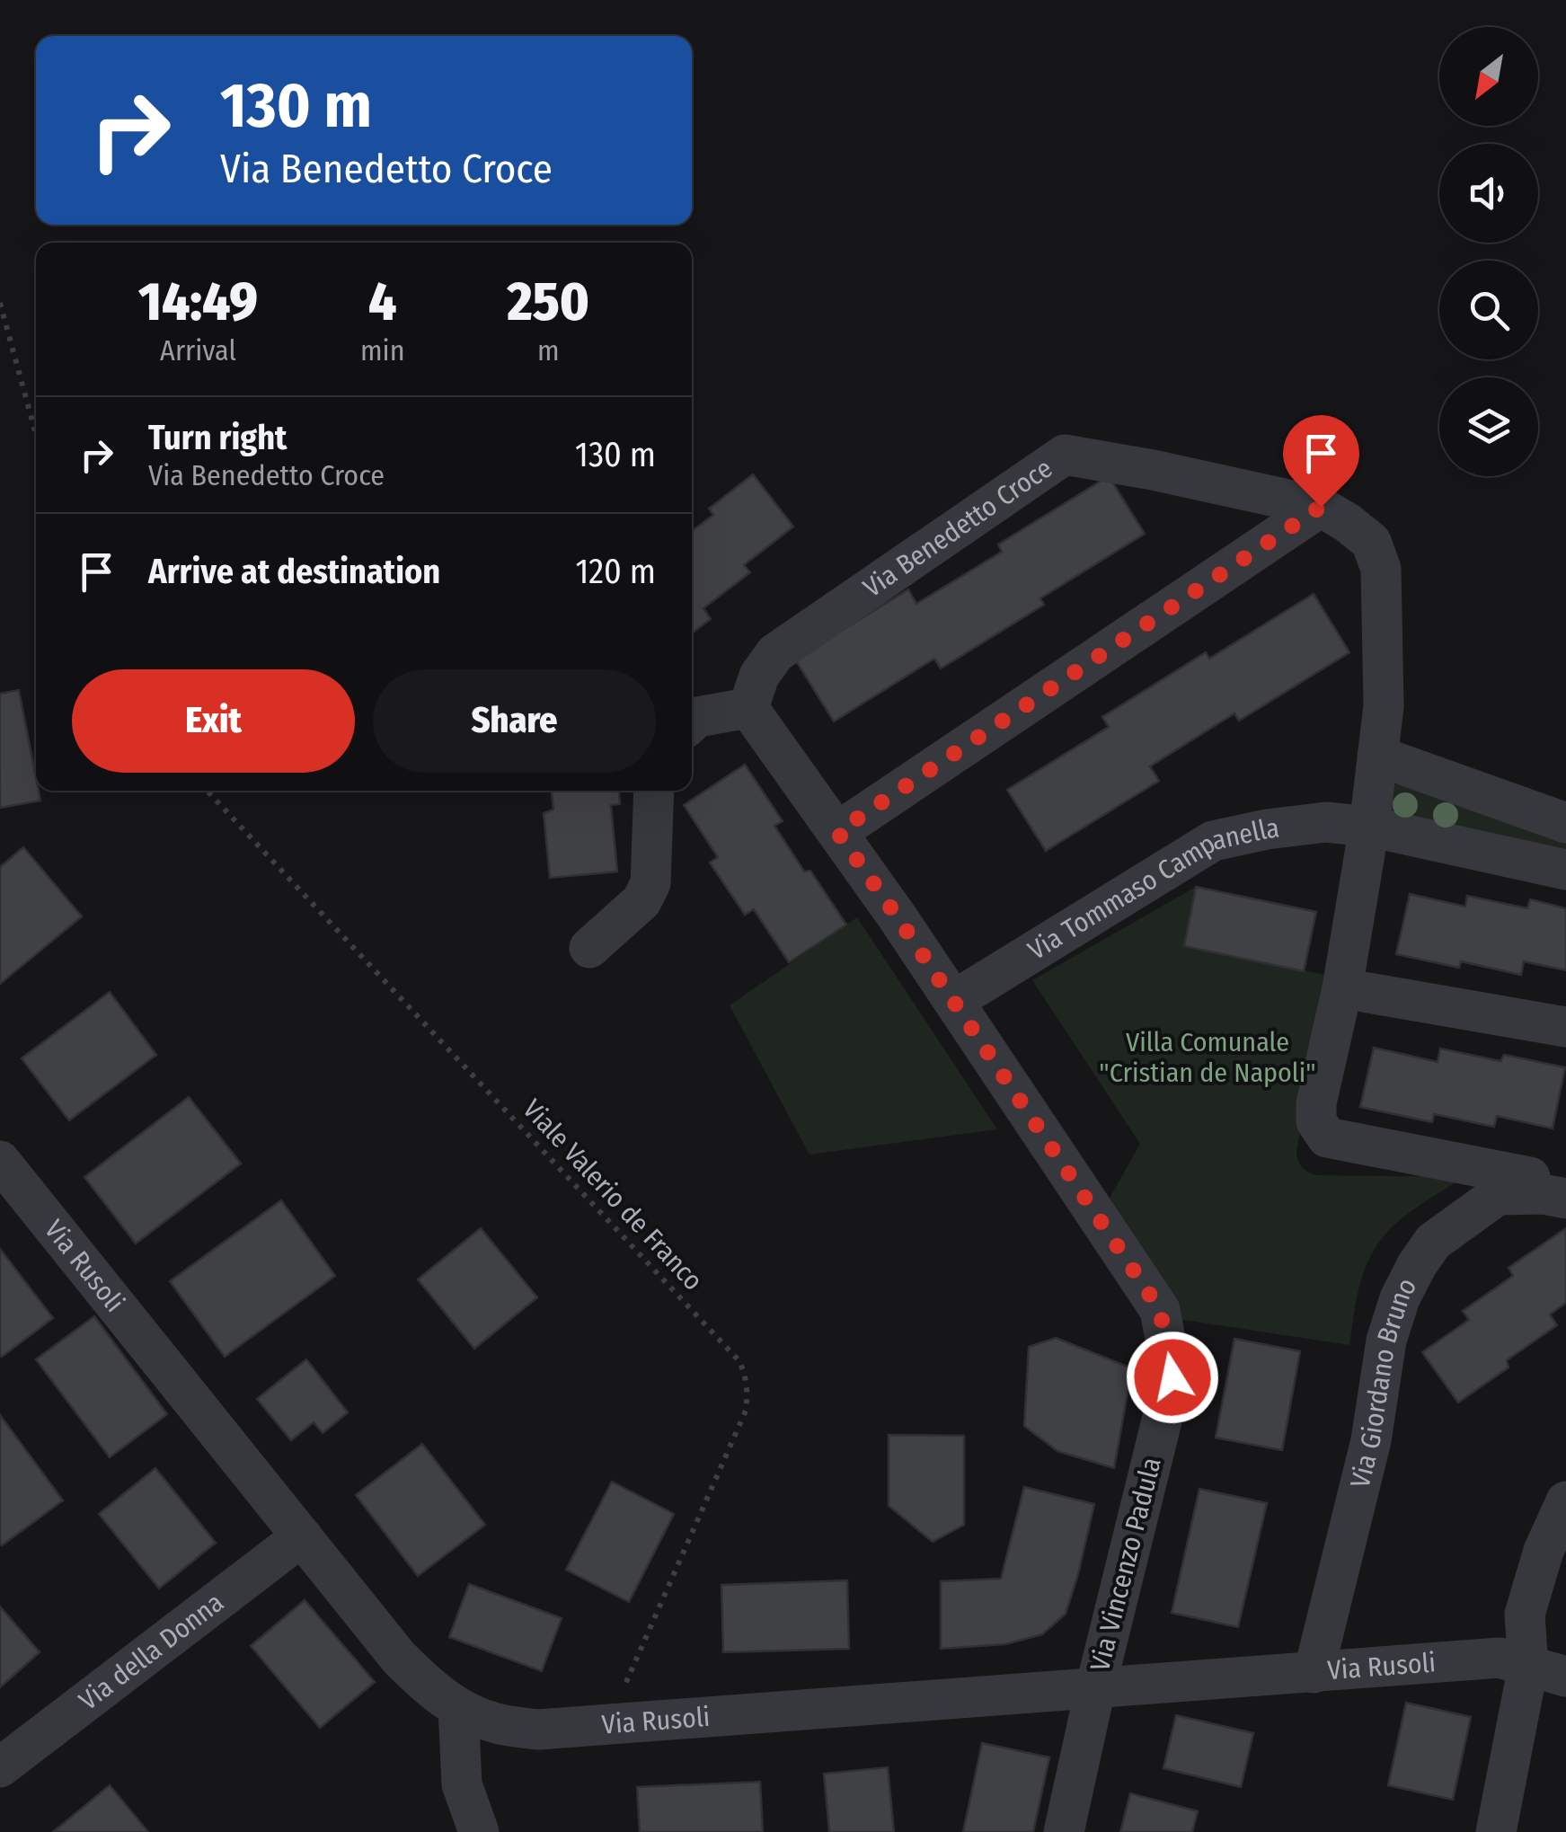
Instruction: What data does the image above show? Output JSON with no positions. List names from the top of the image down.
{
  "streets": {
    "street": [
      "Via Benedetto Croce",
      "Via Tommaso Campanella",
      "Via Rusoli",
      "Via Giordano Bruno",
      "Via Vincenzo Padula",
      "Via della Donna"
    ],
    "path": ["Viale Valerio de Franco"]
  },
  "crossings": [
    ["Via Benedetto Croce", "Via Tommaso Campanella"],
    ["Via Benedetto Croce", "Via Vincenzo Padula"],
    ["Via Tommaso Campanella", "Via Vincenzo Padula"],
    ["Via Rusoli", "Via Giordano Bruno"],
    ["Via Rusoli", "Via Vincenzo Padula"],
    ["Via Rusoli", "Via della Donna"]
  ],
  "parks": ["Villa Comunale \"Cristian de Napoli\""],
  "north": "bottom left",
  "page": {
    "turn": ["130 m", "Via Benedetto Croce"],
    "eta": [
      "14:49",
      "Arrival",
      "4",
      "min",
      "250",
      "m"
    ],
    "list": [
      {
        "name": "Turn right",
        "note": "Via Benedetto Croce",
        "value": "130 m"
      },
      {
        "name": "Arrive at destination",
        "value": "120 m"
      }
    ],
    "buttons": ["Exit", "Share"]
  }
}
